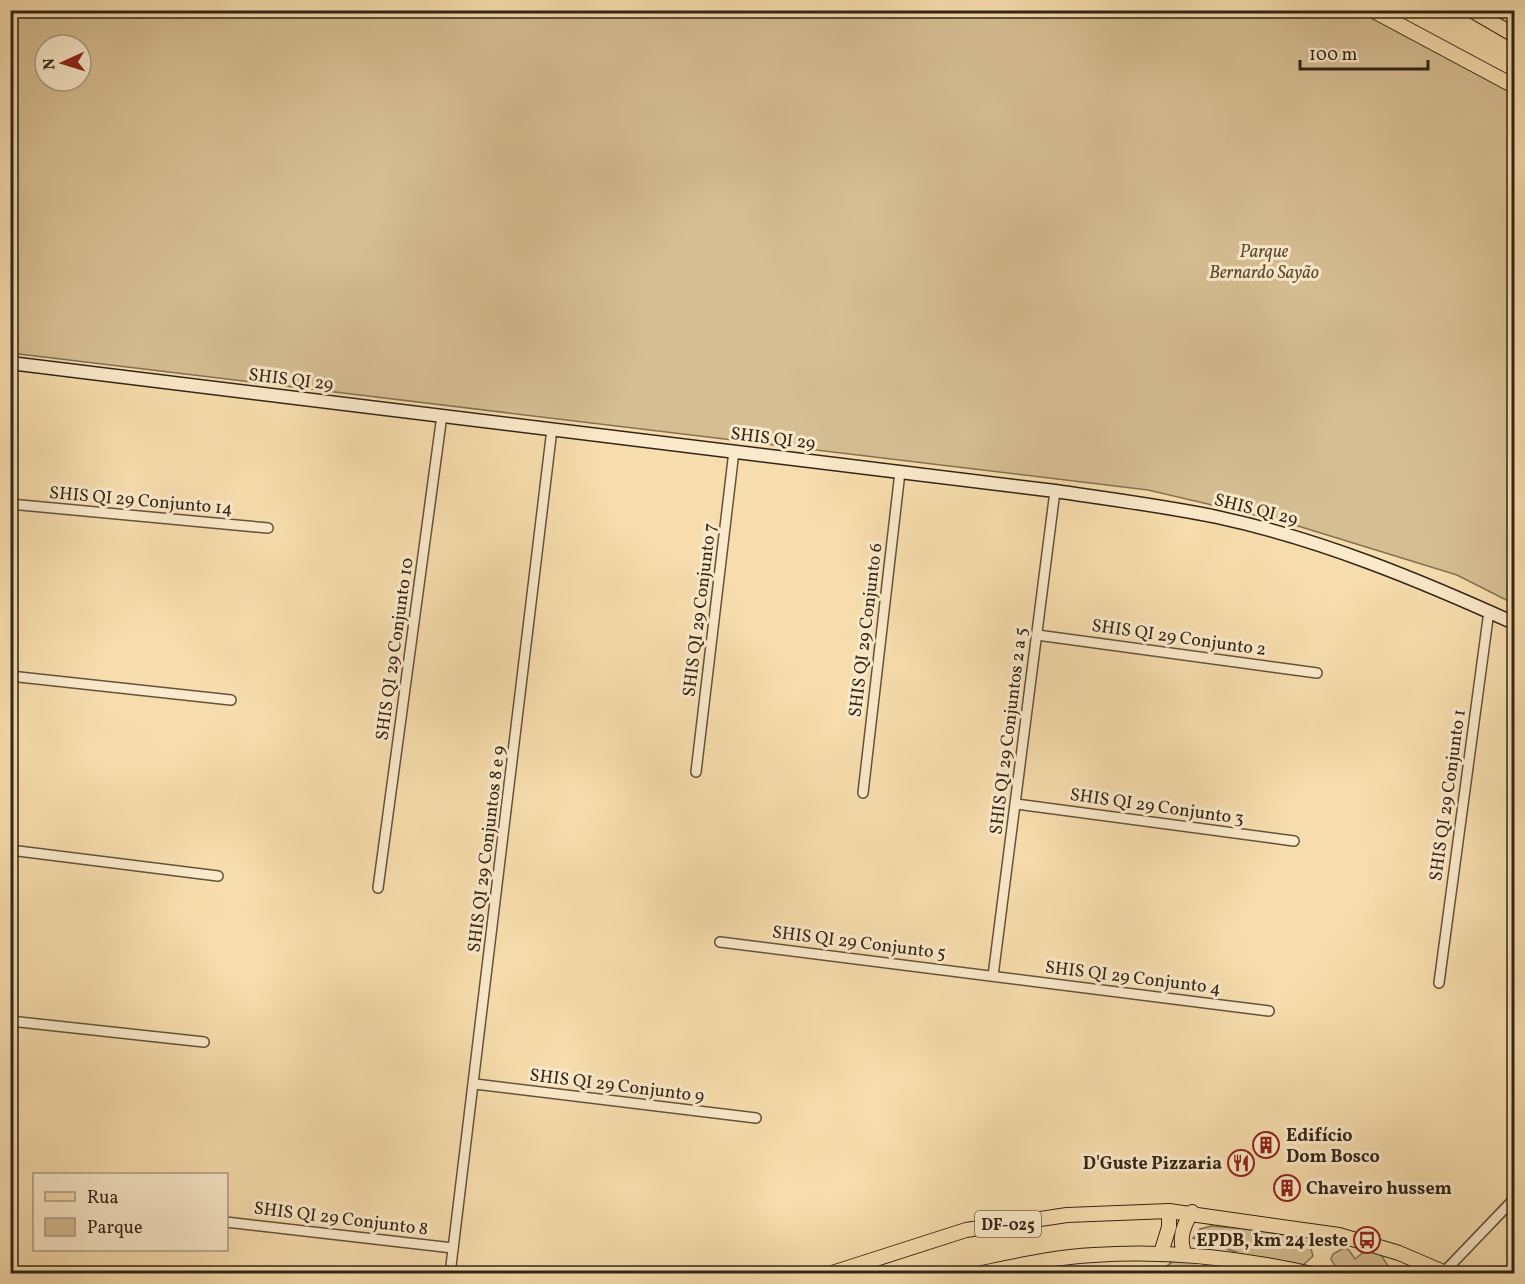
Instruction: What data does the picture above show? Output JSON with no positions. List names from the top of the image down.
{
  "streets": {
    "main road": ["DF-025"],
    "street": [
      "SHIS QI 29",
      "SHIS QI 29 Conjunto 14",
      "SHIS QI 29 Conjunto 7",
      "SHIS QI 29 Conjunto 6",
      "SHIS QI 29 Conjunto 2",
      "SHIS QI 29 Conjunto 10",
      "SHIS QI 29 Conjuntos 2 a 5",
      "SHIS QI 29 Conjunto 1",
      "SHIS QI 29 Conjunto 3",
      "SHIS QI 29 Conjuntos 8 e 9",
      "SHIS QI 29 Conjunto 5",
      "SHIS QI 29 Conjunto 4",
      "SHIS QI 29 Conjunto 9",
      "SHIS QI 29 Conjunto 8"
    ]
  },
  "crossings": [
    ["SHIS QI 29", "SHIS QI 29 Conjunto 7"],
    ["SHIS QI 29", "SHIS QI 29 Conjunto 6"],
    ["SHIS QI 29", "SHIS QI 29 Conjunto 10"],
    ["SHIS QI 29", "SHIS QI 29 Conjuntos 2 a 5"],
    ["SHIS QI 29", "SHIS QI 29 Conjunto 1"],
    ["SHIS QI 29", "SHIS QI 29 Conjuntos 8 e 9"],
    ["SHIS QI 29 Conjunto 2", "SHIS QI 29 Conjuntos 2 a 5"],
    ["SHIS QI 29 Conjuntos 2 a 5", "SHIS QI 29 Conjunto 3"],
    ["SHIS QI 29 Conjuntos 2 a 5", "SHIS QI 29 Conjunto 5"],
    ["SHIS QI 29 Conjuntos 2 a 5", "SHIS QI 29 Conjunto 4"],
    ["SHIS QI 29 Conjuntos 8 e 9", "SHIS QI 29 Conjunto 9"],
    ["SHIS QI 29 Conjuntos 8 e 9", "SHIS QI 29 Conjunto 8"],
    ["SHIS QI 29 Conjunto 5", "SHIS QI 29 Conjunto 4"]
  ],
  "parks": ["Parque Bernardo Sayão"],
  "places": {
    "building": ["Edifício Dom Bosco", "Chaveiro hussem"],
    "restaurant": ["D'Guste Pizzaria"],
    "bus stop": ["EPDB, km 24 leste"]
  },
  "legend": ["Rua", "Parque"],
  "scale_bar": "100 m",
  "north": "left"
}
